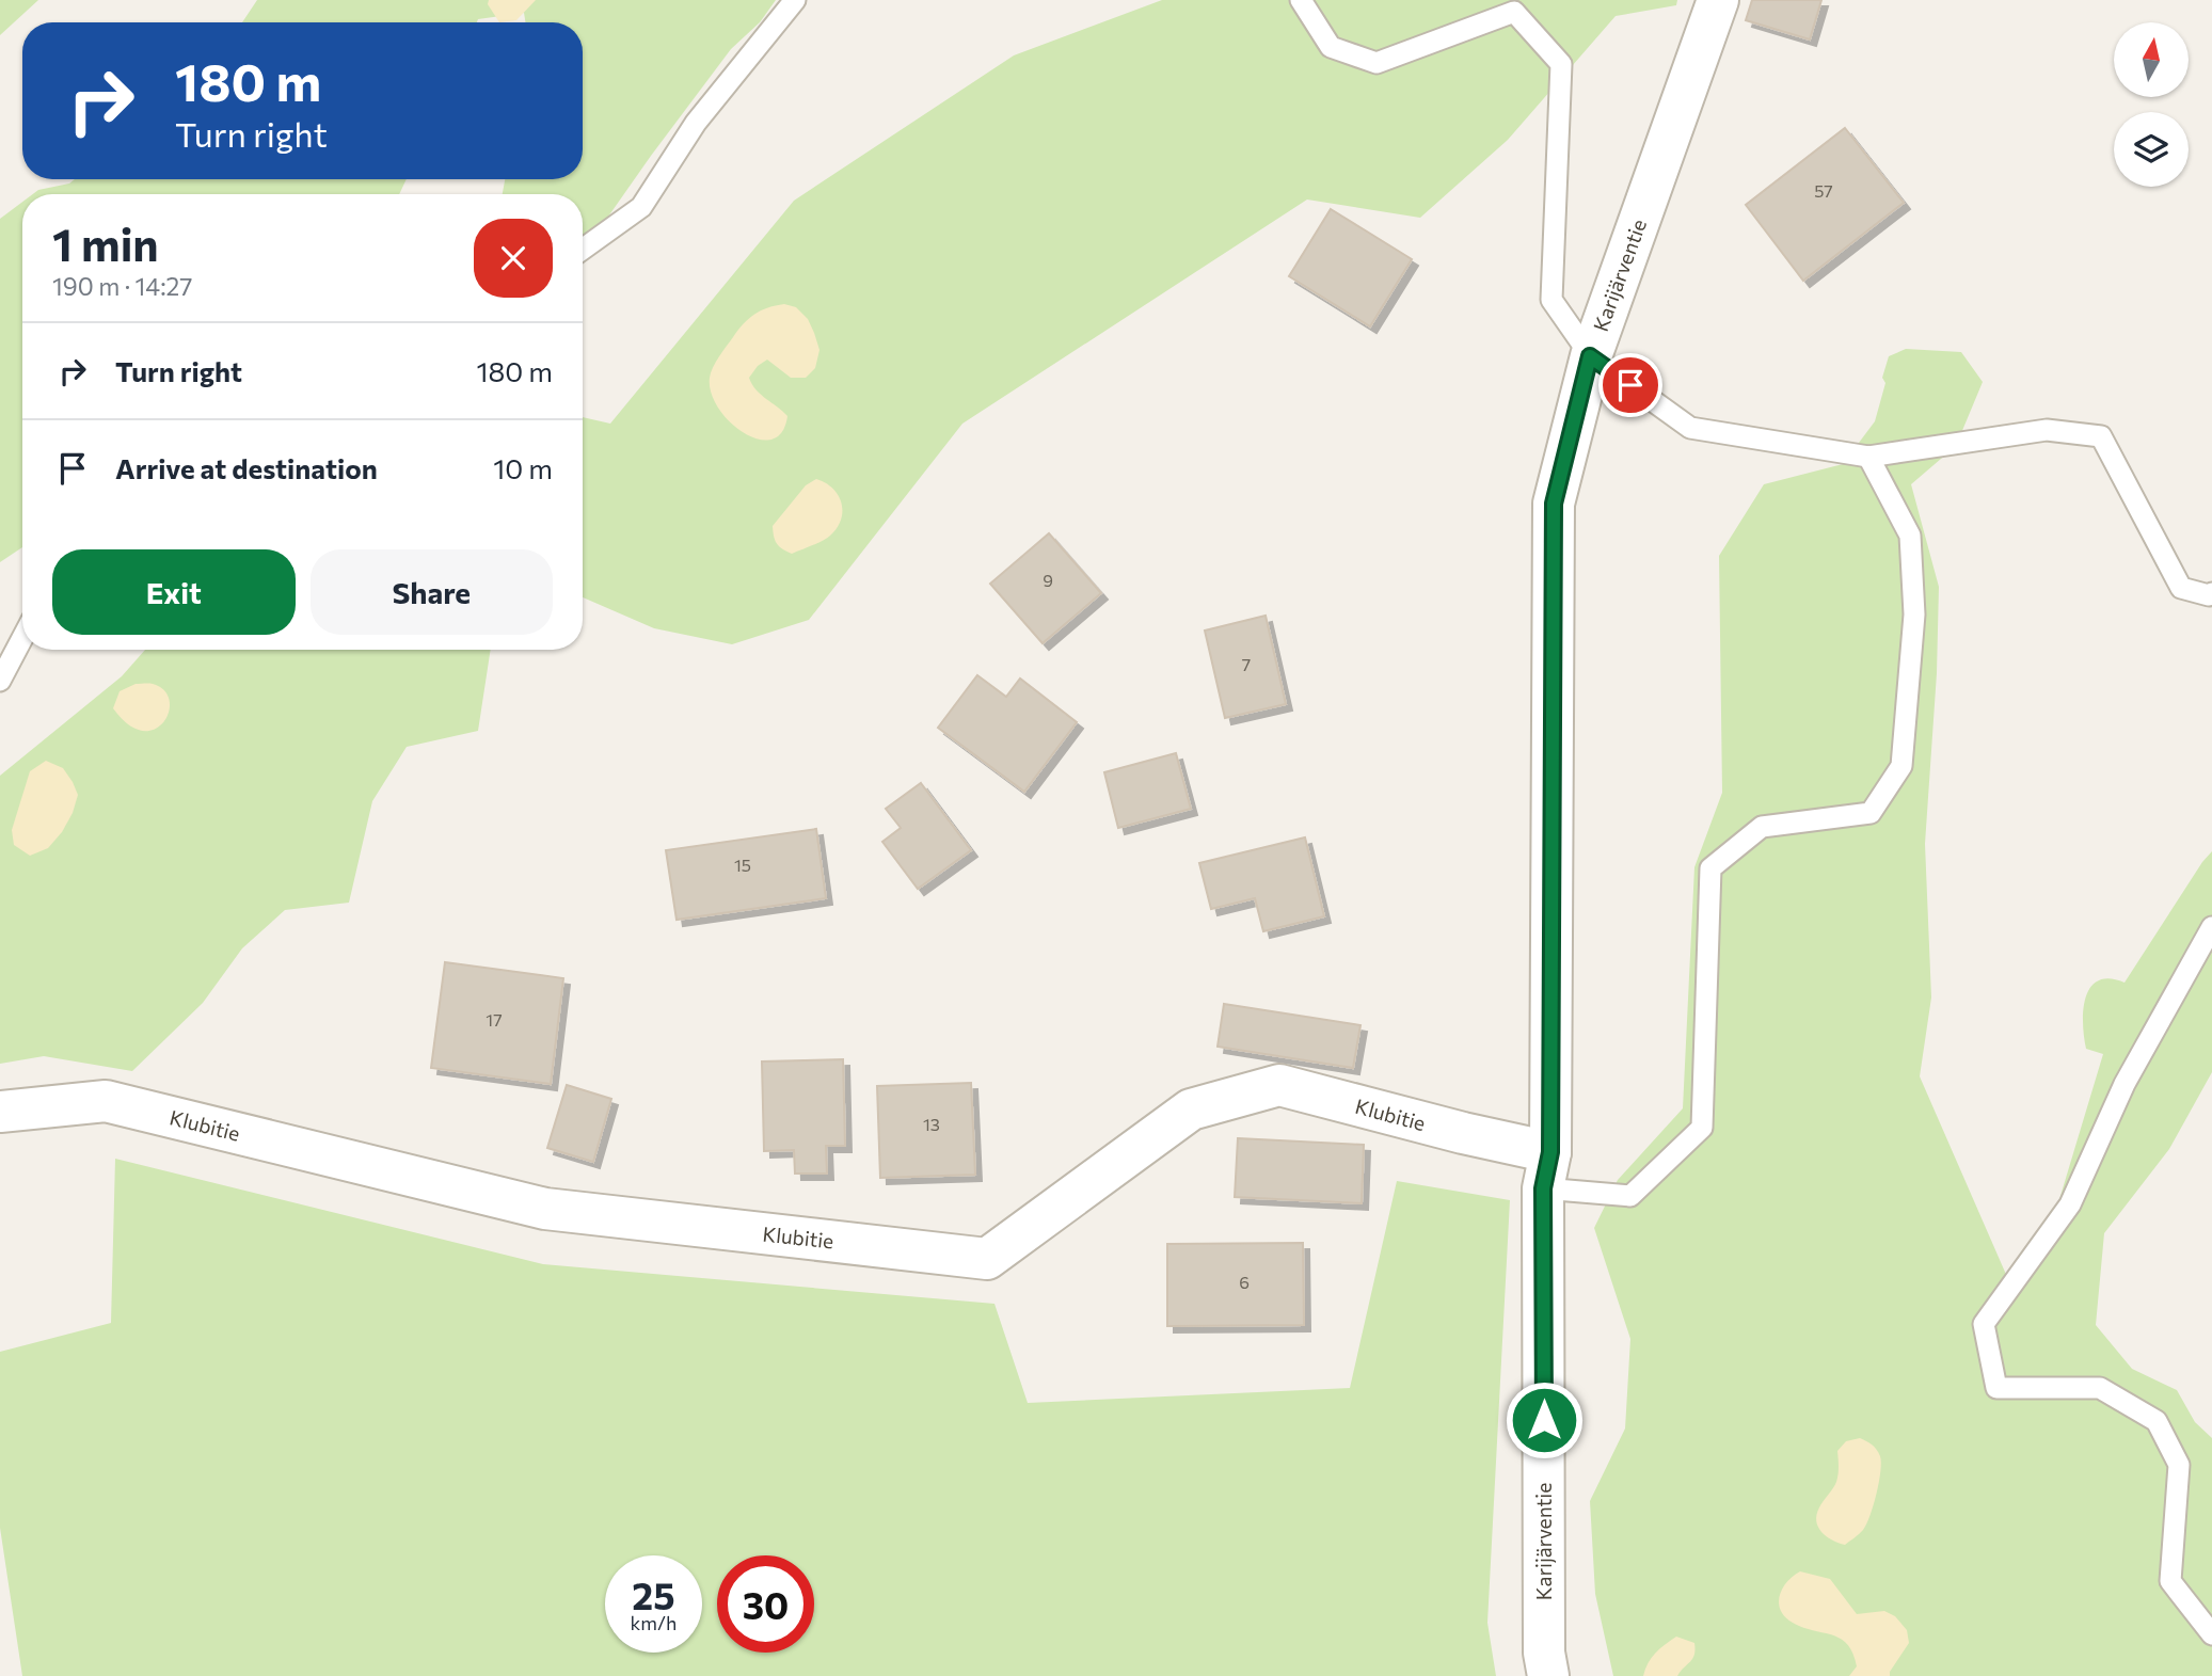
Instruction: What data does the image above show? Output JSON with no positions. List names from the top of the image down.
{
  "streets": {
    "street": ["Karijärventie", "Klubitie"]
  },
  "crossings": [
    ["Karijärventie", "Klubitie"]
  ],
  "house_numbers": [
    "57",
    "9",
    "7",
    "15",
    "17",
    "13",
    "6"
  ],
  "north": "top",
  "page": {
    "turn": ["180 m", "Turn right"],
    "heading": ["1 min", "190 m · 14:27"],
    "list": [
      {
        "name": "Turn right",
        "value": "180 m"
      },
      {
        "name": "Arrive at destination",
        "value": "10 m"
      }
    ],
    "buttons": ["Exit", "Share"],
    "speed": "25 km/h",
    "limit": "30"
  }
}
